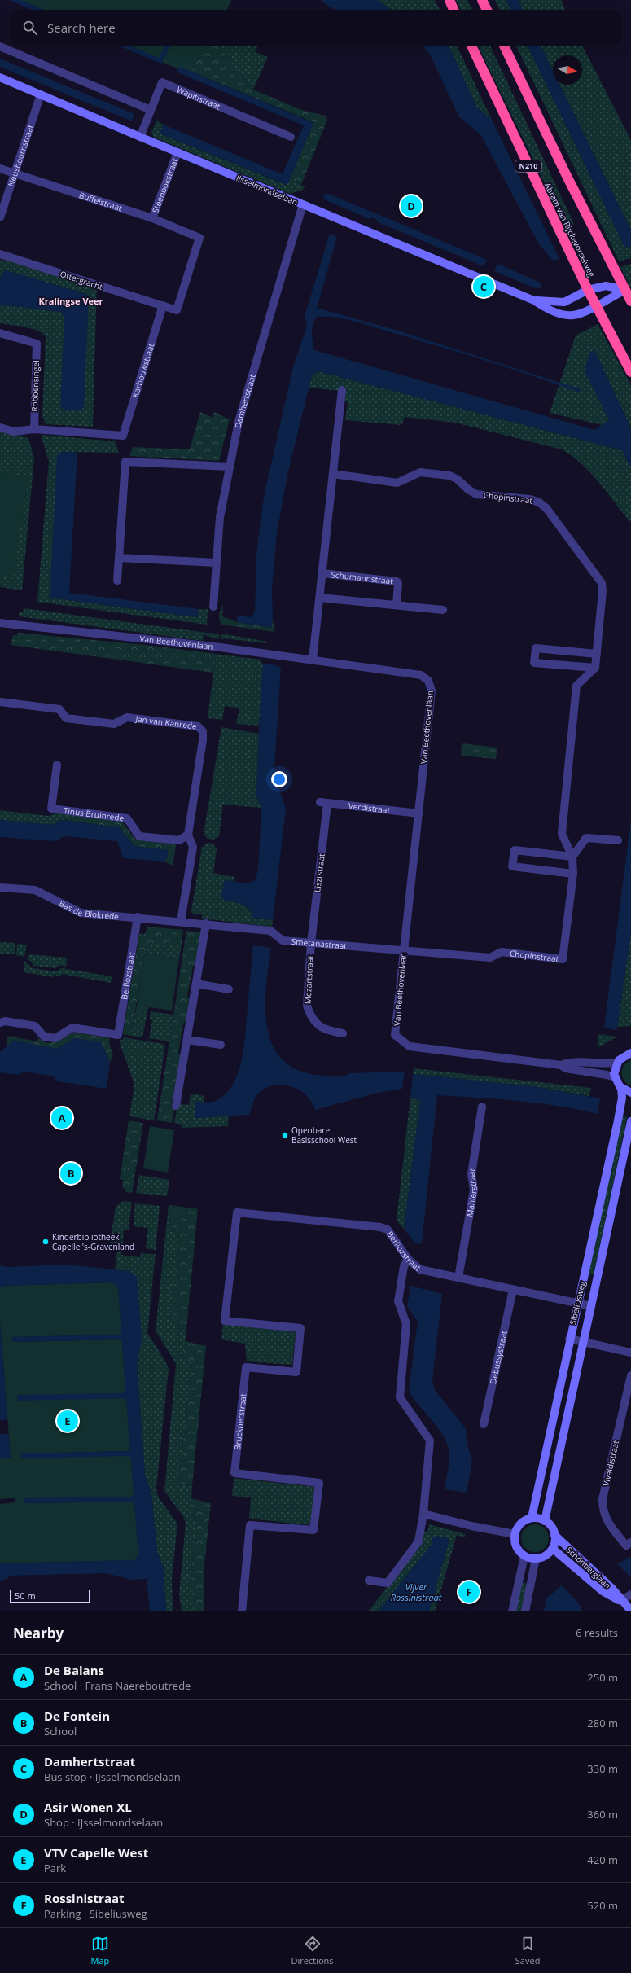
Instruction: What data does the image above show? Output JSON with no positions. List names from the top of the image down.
{
  "streets": {
    "highway": ["N210", "Abram van Rijckevorselweg"],
    "street": [
      "Wapitistraat",
      "Neushoornstraat",
      "Steenbokstraat",
      "IJsselmondselaan",
      "Buffelstraat",
      "Ottergracht",
      "Karbouwstraat",
      "Robbensingel",
      "Damhertstraat",
      "Chopinstraat",
      "Schumannstraat",
      "Van Beethovenlaan",
      "Jan van Kanrede",
      "Verdistraat",
      "Tinus Bruinrede",
      "Lisztstraat",
      "Bas de Blokrede",
      "Smetanastraat",
      "Berliozstraat",
      "Mozartstraat",
      "Mahlerstraat",
      "Sibeliusweg",
      "Debussystraat",
      "Brucknerstraat",
      "Vivaldistraat",
      "Schönberglaan"
    ]
  },
  "crossings": [
    ["Wapitistraat", "IJsselmondselaan"],
    ["Neushoornstraat", "IJsselmondselaan"],
    ["Neushoornstraat", "Buffelstraat"],
    ["Steenbokstraat", "IJsselmondselaan"],
    ["Steenbokstraat", "Buffelstraat"],
    ["IJsselmondselaan", "Abram van Rijckevorselweg"],
    ["IJsselmondselaan", "Damhertstraat"],
    ["Buffelstraat", "Ottergracht"],
    ["Buffelstraat", "Karbouwstraat"],
    ["Ottergracht", "Karbouwstraat"],
    ["Karbouwstraat", "Robbensingel"],
    ["Chopinstraat", "Van Beethovenlaan"],
    ["Chopinstraat", "Smetanastraat"],
    ["Van Beethovenlaan", "Verdistraat"],
    ["Van Beethovenlaan", "Smetanastraat"],
    ["Jan van Kanrede", "Tinus Bruinrede"],
    ["Jan van Kanrede", "Bas de Blokrede"],
    ["Jan van Kanrede", "Smetanastraat"],
    ["Verdistraat", "Lisztstraat"],
    ["Lisztstraat", "Smetanastraat"],
    ["Lisztstraat", "Mozartstraat"],
    ["Bas de Blokrede", "Smetanastraat"],
    ["Bas de Blokrede", "Berliozstraat"],
    ["Smetanastraat", "Mozartstraat"],
    ["Berliozstraat", "Mahlerstraat"],
    ["Berliozstraat", "Sibeliusweg"],
    ["Berliozstraat", "Debussystraat"],
    ["Berliozstraat", "Brucknerstraat"],
    ["Sibeliusweg", "Schönberglaan"]
  ],
  "districts": ["Kralingse Veer"],
  "water": ["Vijver Rossinistraat"],
  "places": ["Openbare Basisschool West", "Kinderbibliotheek Capelle 's-Gravenland"],
  "scale_bar": "50 m",
  "north": "right",
  "page": {
    "search": "Search here",
    "pins": [
      "D",
      "C",
      "A",
      "B",
      "E",
      "F"
    ],
    "scale": "50 m",
    "heading": ["Nearby", "6 results"],
    "list": [
      {
        "mark": "A",
        "name": "De Balans",
        "note": "School · Frans Naereboutrede",
        "value": "250 m"
      },
      {
        "mark": "B",
        "name": "De Fontein",
        "note": "School",
        "value": "280 m"
      },
      {
        "mark": "C",
        "name": "Damhertstraat",
        "note": "Bus stop · IJsselmondselaan",
        "value": "330 m"
      },
      {
        "mark": "D",
        "name": "Asir Wonen XL",
        "note": "Shop · IJsselmondselaan",
        "value": "360 m"
      },
      {
        "mark": "E",
        "name": "VTV Capelle West",
        "note": "Park",
        "value": "420 m"
      },
      {
        "mark": "F",
        "name": "Rossinistraat",
        "note": "Parking · Sibeliusweg",
        "value": "520 m"
      }
    ],
    "nav": ["Map", "Directions", "Saved"]
  }
}
